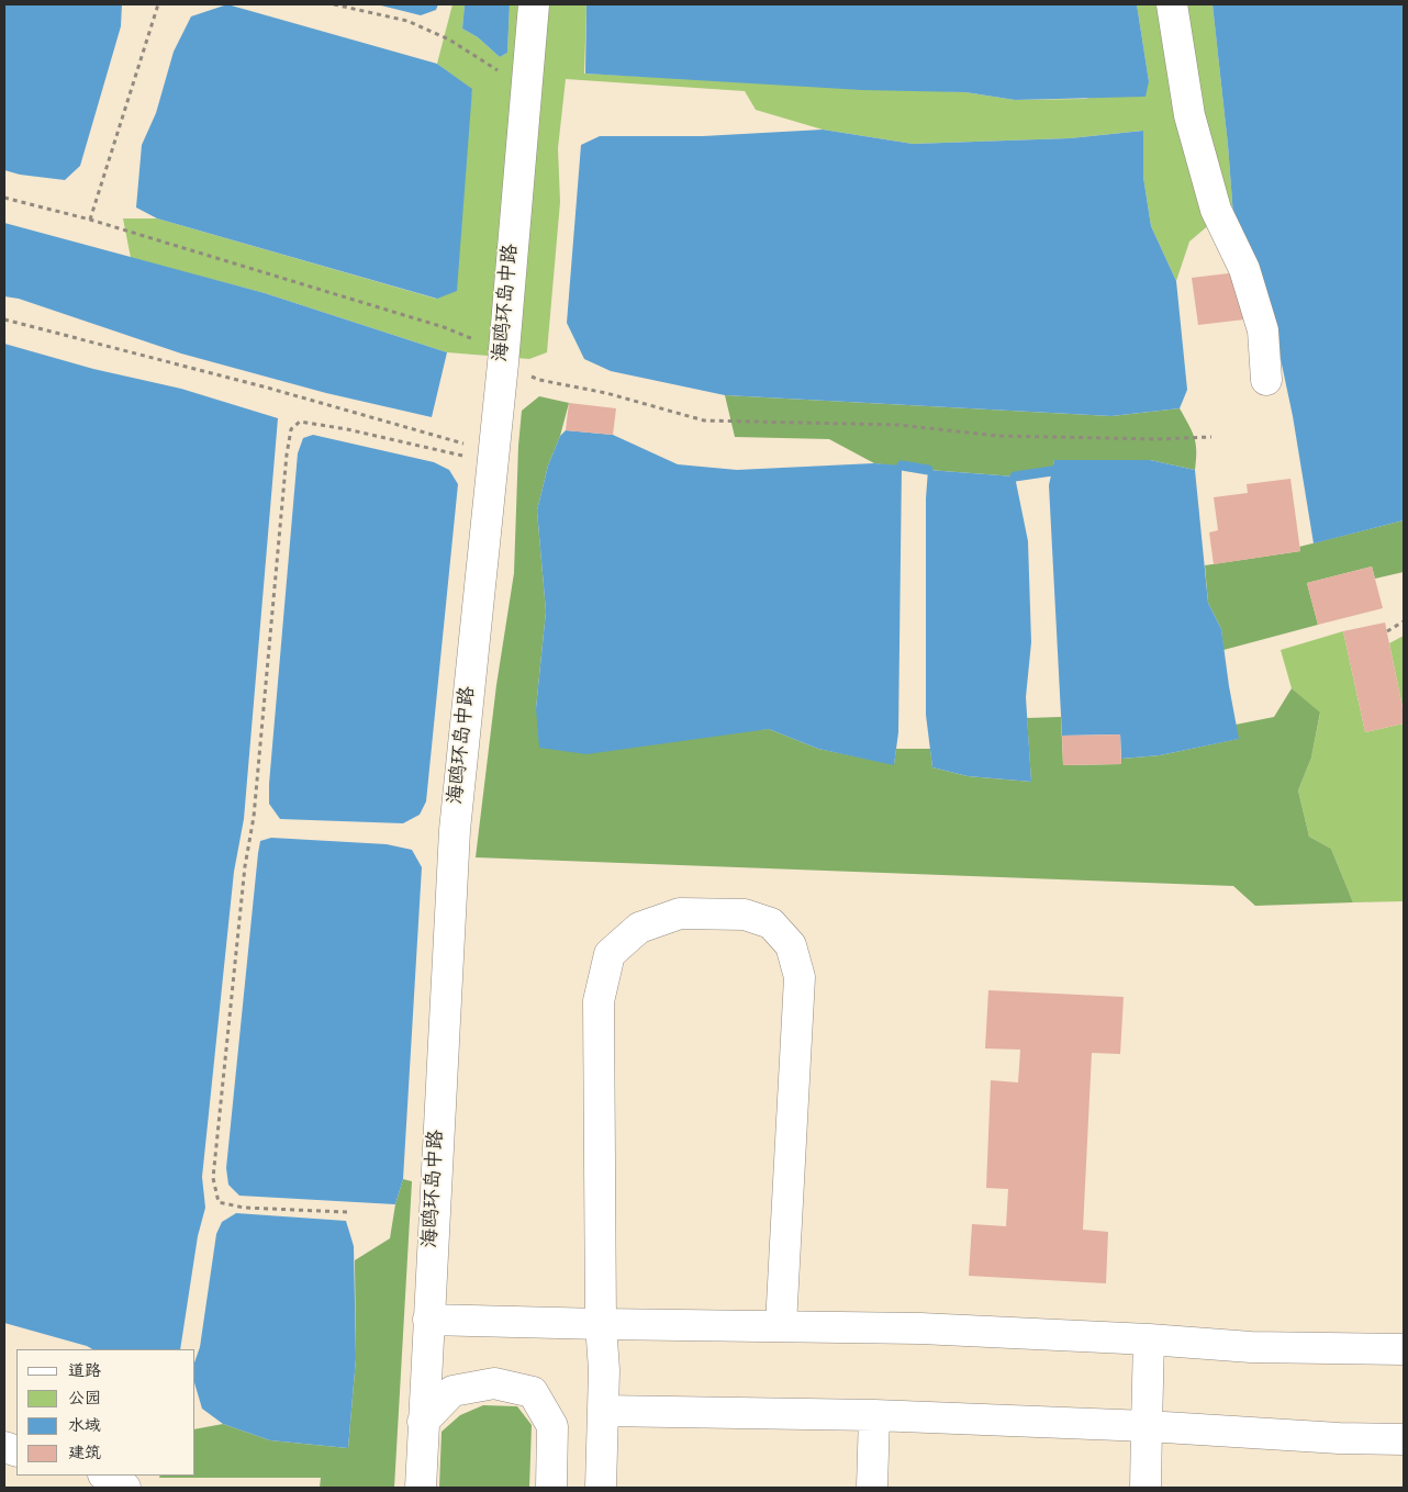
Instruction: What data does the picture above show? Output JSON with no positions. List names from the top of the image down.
{
  "streets": {
    "street": ["海鸥环岛中路"]
  },
  "legend": [
    "道路",
    "公园",
    "水域",
    "建筑"
  ]
}
